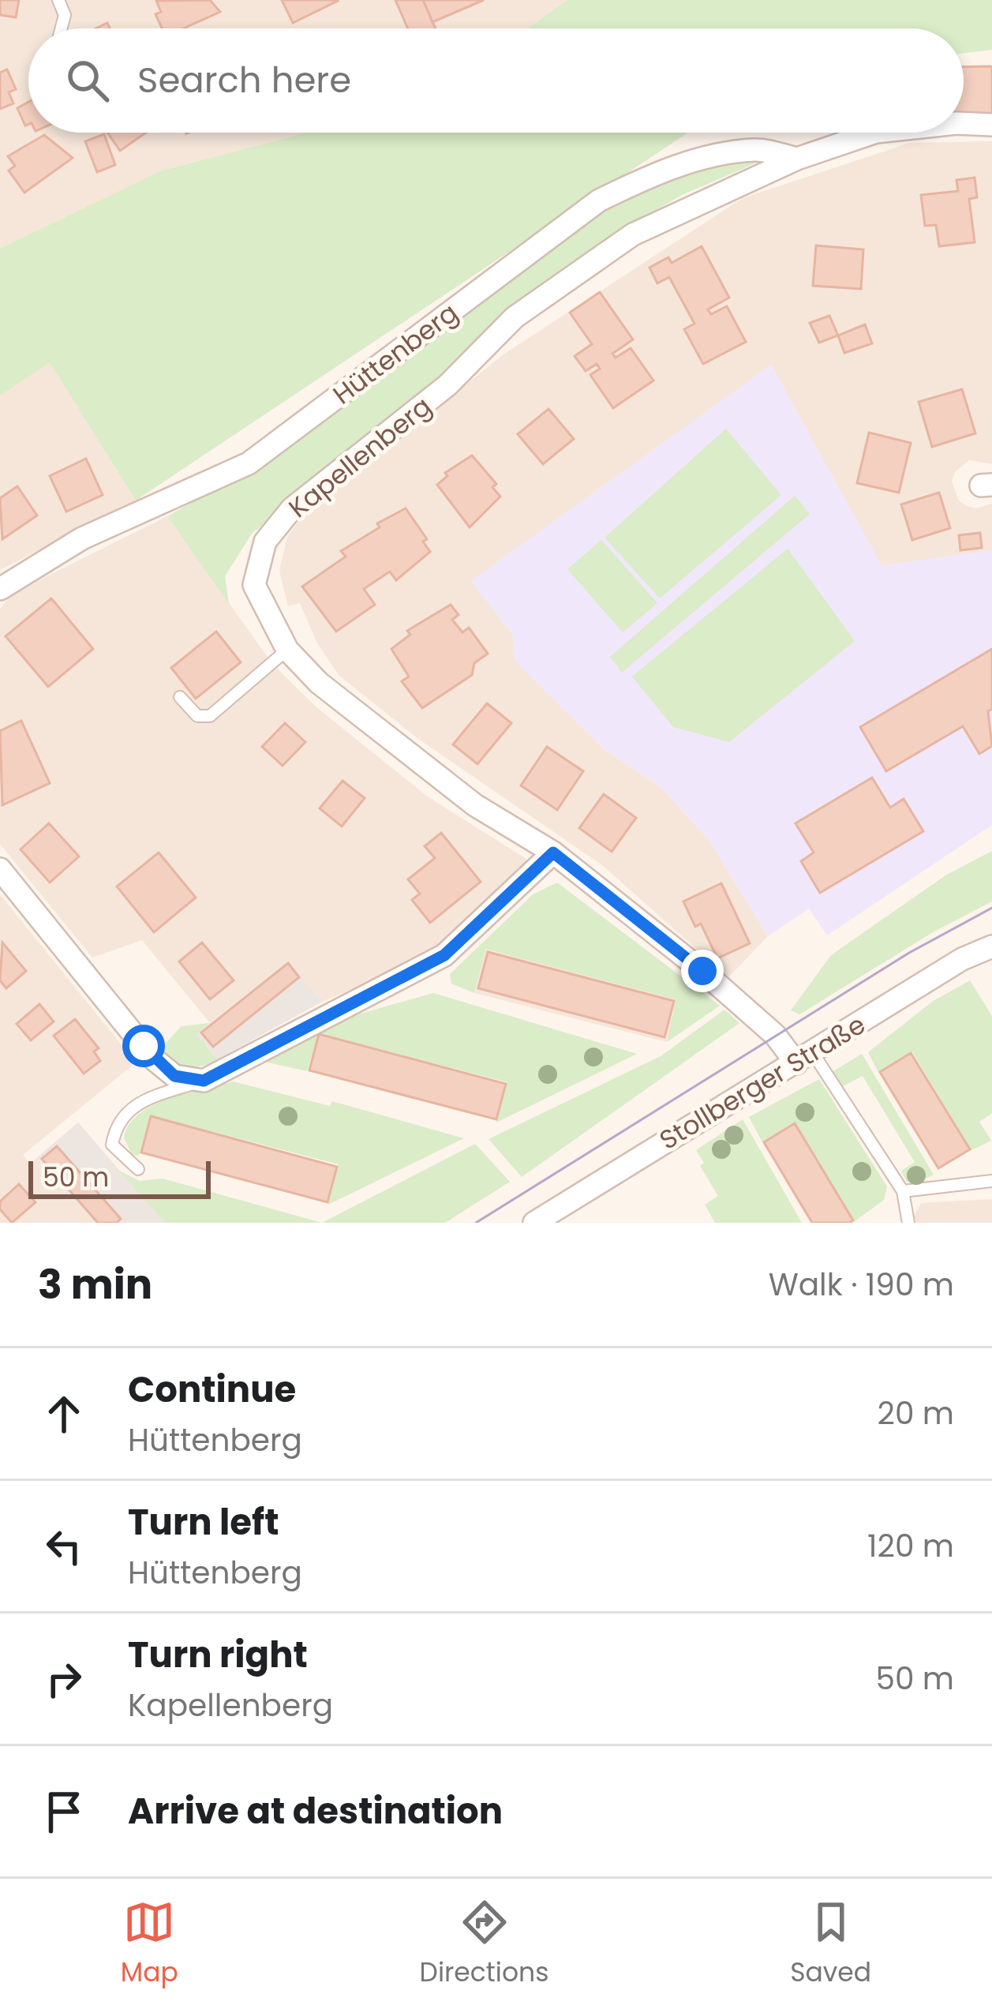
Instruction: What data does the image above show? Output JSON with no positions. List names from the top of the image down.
{
  "streets": {
    "street": ["Hüttenberg", "Kapellenberg", "Stollberger Straße"]
  },
  "crossings": [
    ["Hüttenberg", "Kapellenberg"],
    ["Kapellenberg", "Stollberger Straße"]
  ],
  "scale_bar": "50 m",
  "page": {
    "search": "Search here",
    "scale": "50 m",
    "heading": ["3 min", "Walk · 190 m"],
    "list": [
      ["Continue", "Hüttenberg", "20 m"],
      ["Turn left", "Hüttenberg", "120 m"],
      ["Turn right", "Kapellenberg", "50 m"],
      "Arrive at destination"
    ],
    "nav": ["Map", "Directions", "Saved"]
  }
}
